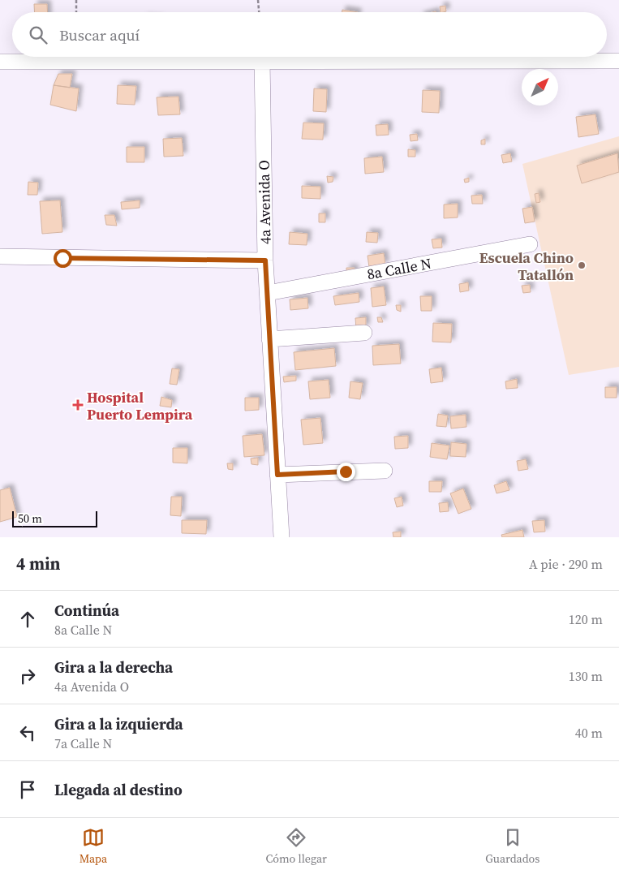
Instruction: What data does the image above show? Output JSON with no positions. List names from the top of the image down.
{
  "streets": {
    "street": ["4a Avenida O", "8a Calle N"]
  },
  "crossings": [
    ["4a Avenida O", "8a Calle N"]
  ],
  "places": {
    "other": ["Escuela Chino Tatallón"],
    "health": ["Hospital Puerto Lempira"]
  },
  "scale_bar": "50 m",
  "north": "top right",
  "page": {
    "search": "Buscar aquí",
    "scale": "50 m",
    "heading": ["4 min", "A pie · 290 m"],
    "list": [
      ["Continúa", "8a Calle N", "120 m"],
      ["Gira a la derecha", "4a Avenida O", "130 m"],
      ["Gira a la izquierda", "7a Calle N", "40 m"],
      "Llegada al destino"
    ],
    "nav": ["Mapa", "Cómo llegar", "Guardados"]
  }
}
